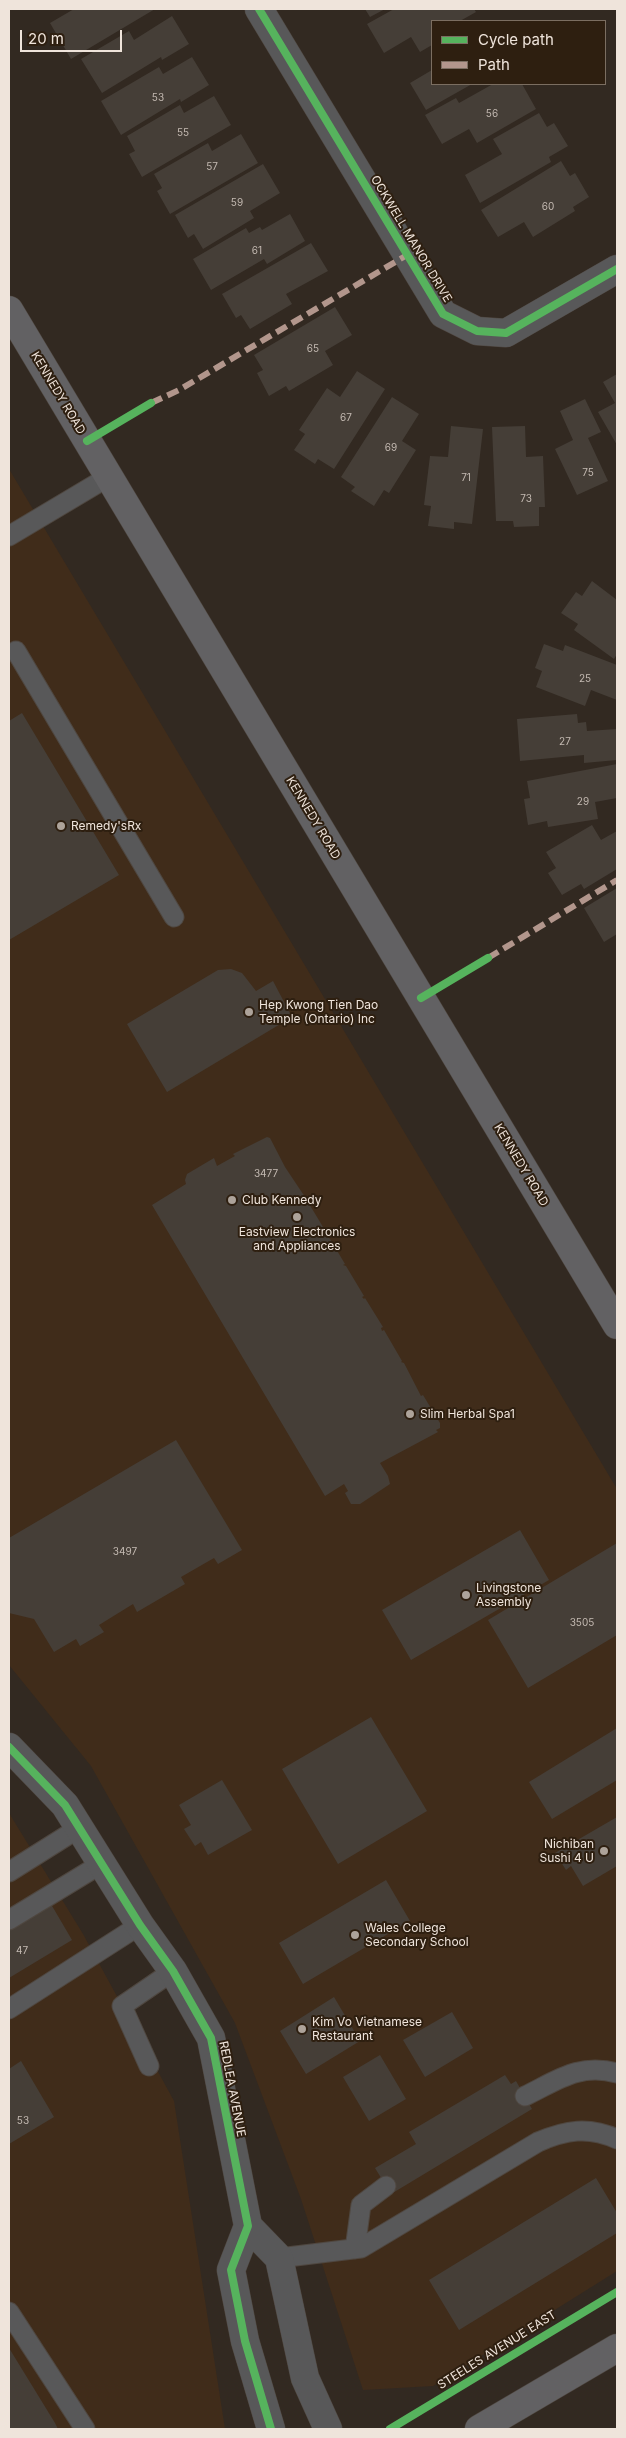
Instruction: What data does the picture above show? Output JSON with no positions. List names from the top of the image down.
{
  "streets": {
    "main road": ["KENNEDY ROAD"],
    "street": ["OCKWELL MANOR DRIVE", "REDLEA AVENUE"],
    "cycle path": ["STEELES AVENUE EAST"]
  },
  "places": [
    "Remedy'sRx",
    "Hep Kwong Tien Dao Temple (Ontario) Inc",
    "Club Kennedy",
    "Eastview Electronics and Appliances",
    "Slim Herbal Spa1",
    "Livingstone Assembly",
    "Nichiban Sushi 4 U",
    "Wales College Secondary School",
    "Kim Vo Vietnamese Restaurant"
  ],
  "house_numbers": [
    "53",
    "56",
    "55",
    "57",
    "59",
    "60",
    "61",
    "65",
    "67",
    "69",
    "75",
    "71",
    "73",
    "25",
    "27",
    "29",
    "3477",
    "3497",
    "3505",
    "47",
    "53"
  ],
  "legend": ["Cycle path", "Path"],
  "scale_bar": "20 m"
}
